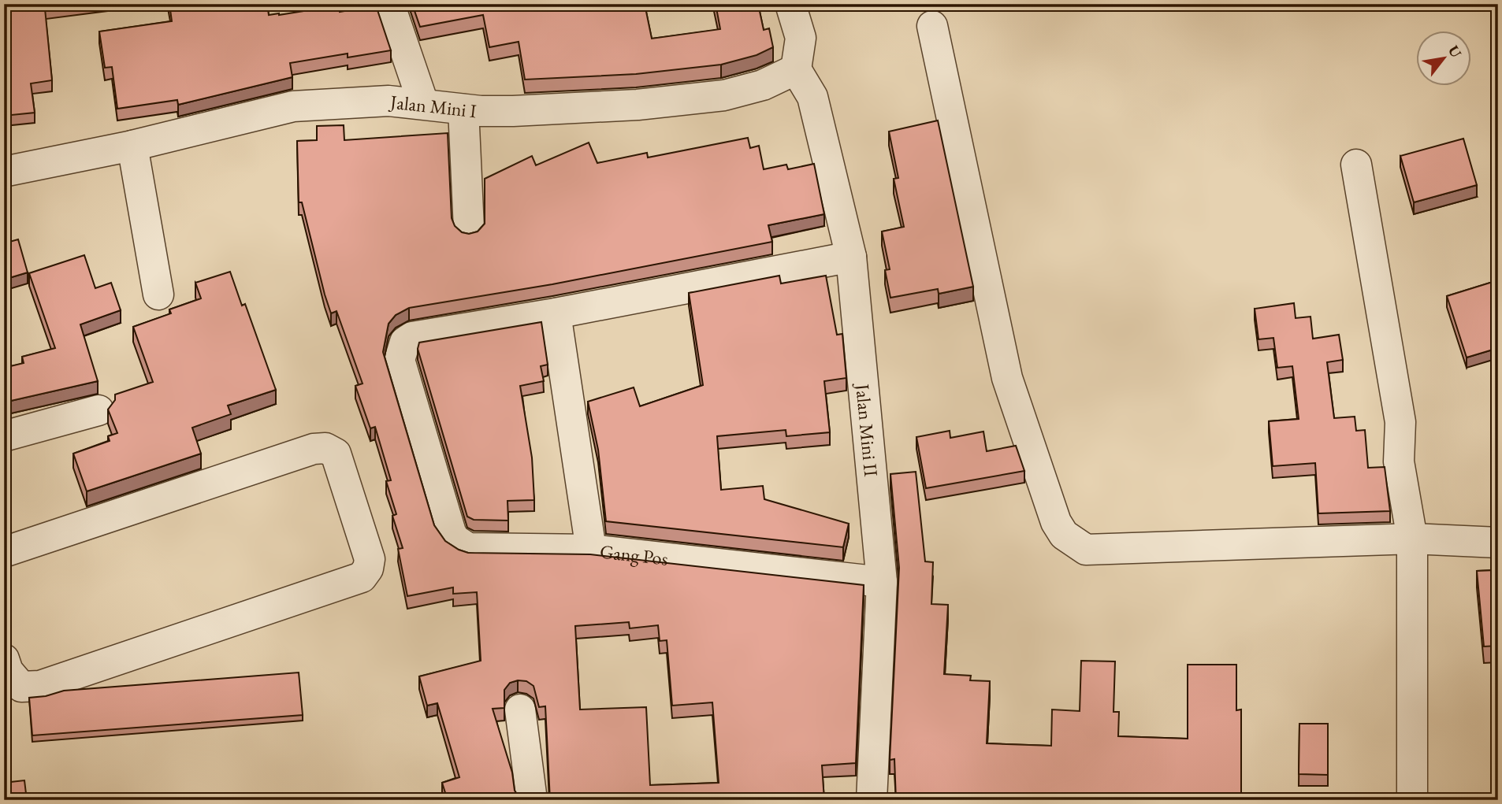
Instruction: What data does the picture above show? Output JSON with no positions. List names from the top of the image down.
{
  "streets": {
    "street": ["Jalan Mini I", "Jalan Mini II", "Gang Pos"]
  },
  "crossings": [
    ["Jalan Mini I", "Jalan Mini II"],
    ["Jalan Mini II", "Gang Pos"]
  ],
  "north": "top right"
}
